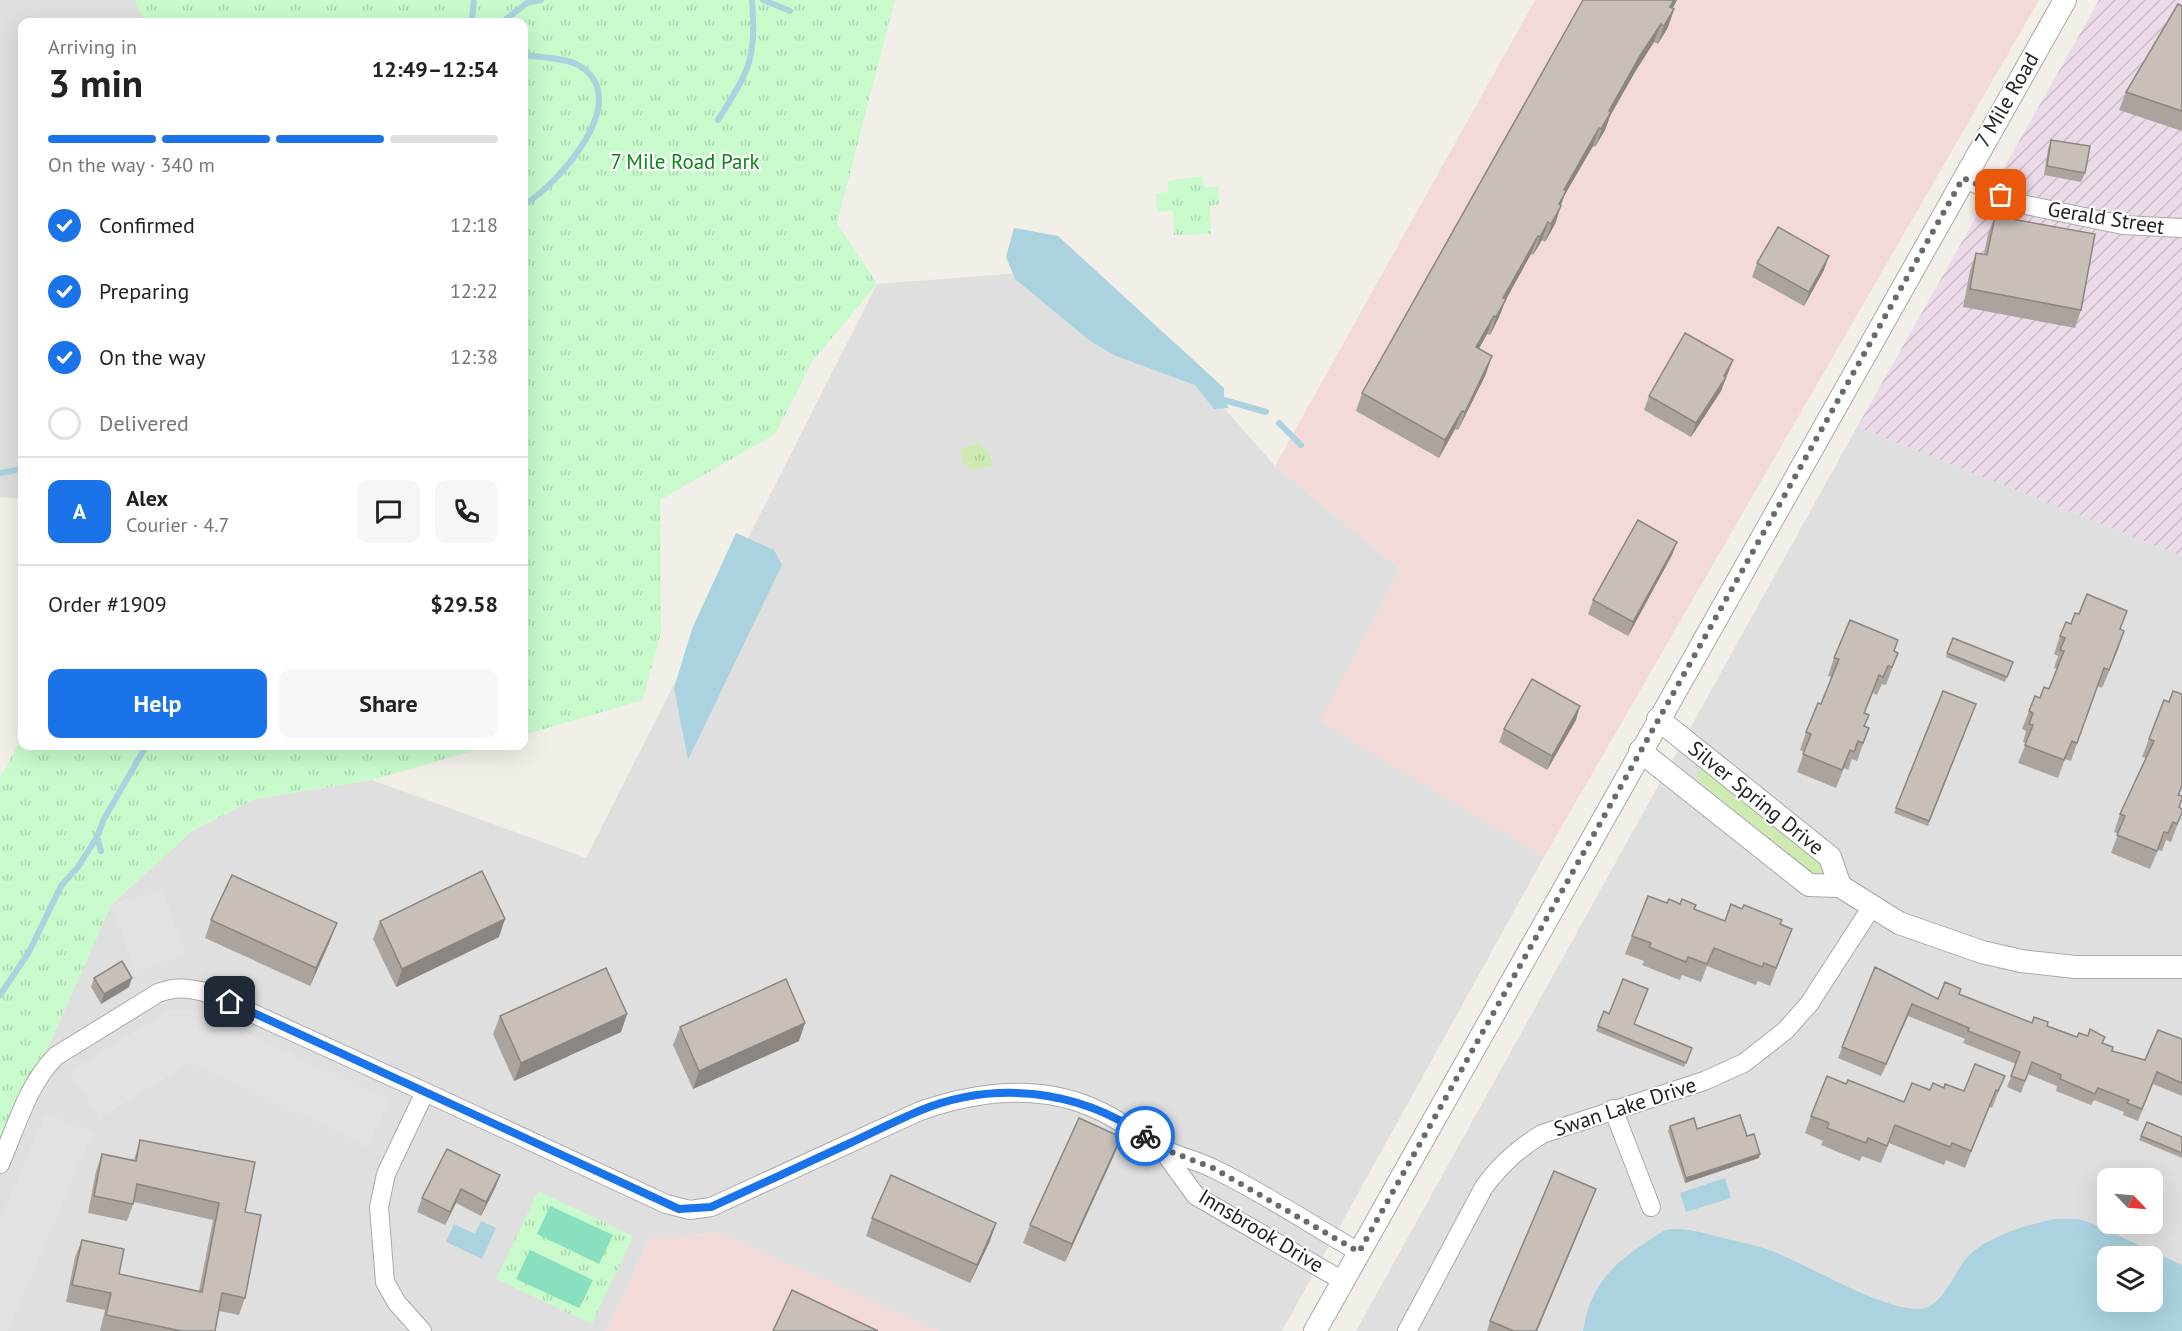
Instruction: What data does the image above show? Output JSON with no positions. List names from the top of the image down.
{
  "streets": {
    "street": [
      "7 Mile Road",
      "Gerald Street",
      "Silver Spring Drive",
      "Swan Lake Drive",
      "Innsbrook Drive"
    ]
  },
  "crossings": [
    ["7 Mile Road", "Gerald Street"],
    ["7 Mile Road", "Silver Spring Drive"],
    ["7 Mile Road", "Innsbrook Drive"]
  ],
  "parks": ["7 Mile Road Park"],
  "north": "bottom right",
  "page": {
    "heading": ["3 min", "Arriving in", "12:49–12:54"],
    "panel": [
      "Alex",
      "Courier · 4.7",
      "Order #1909",
      "$29.58"
    ],
    "bar": "On the way · 340 m",
    "list": [
      ["Confirmed", "12:18"],
      ["Preparing", "12:22"],
      ["On the way", "12:38"],
      "Delivered"
    ],
    "round": "A",
    "buttons": ["Help", "Share"]
  }
}
